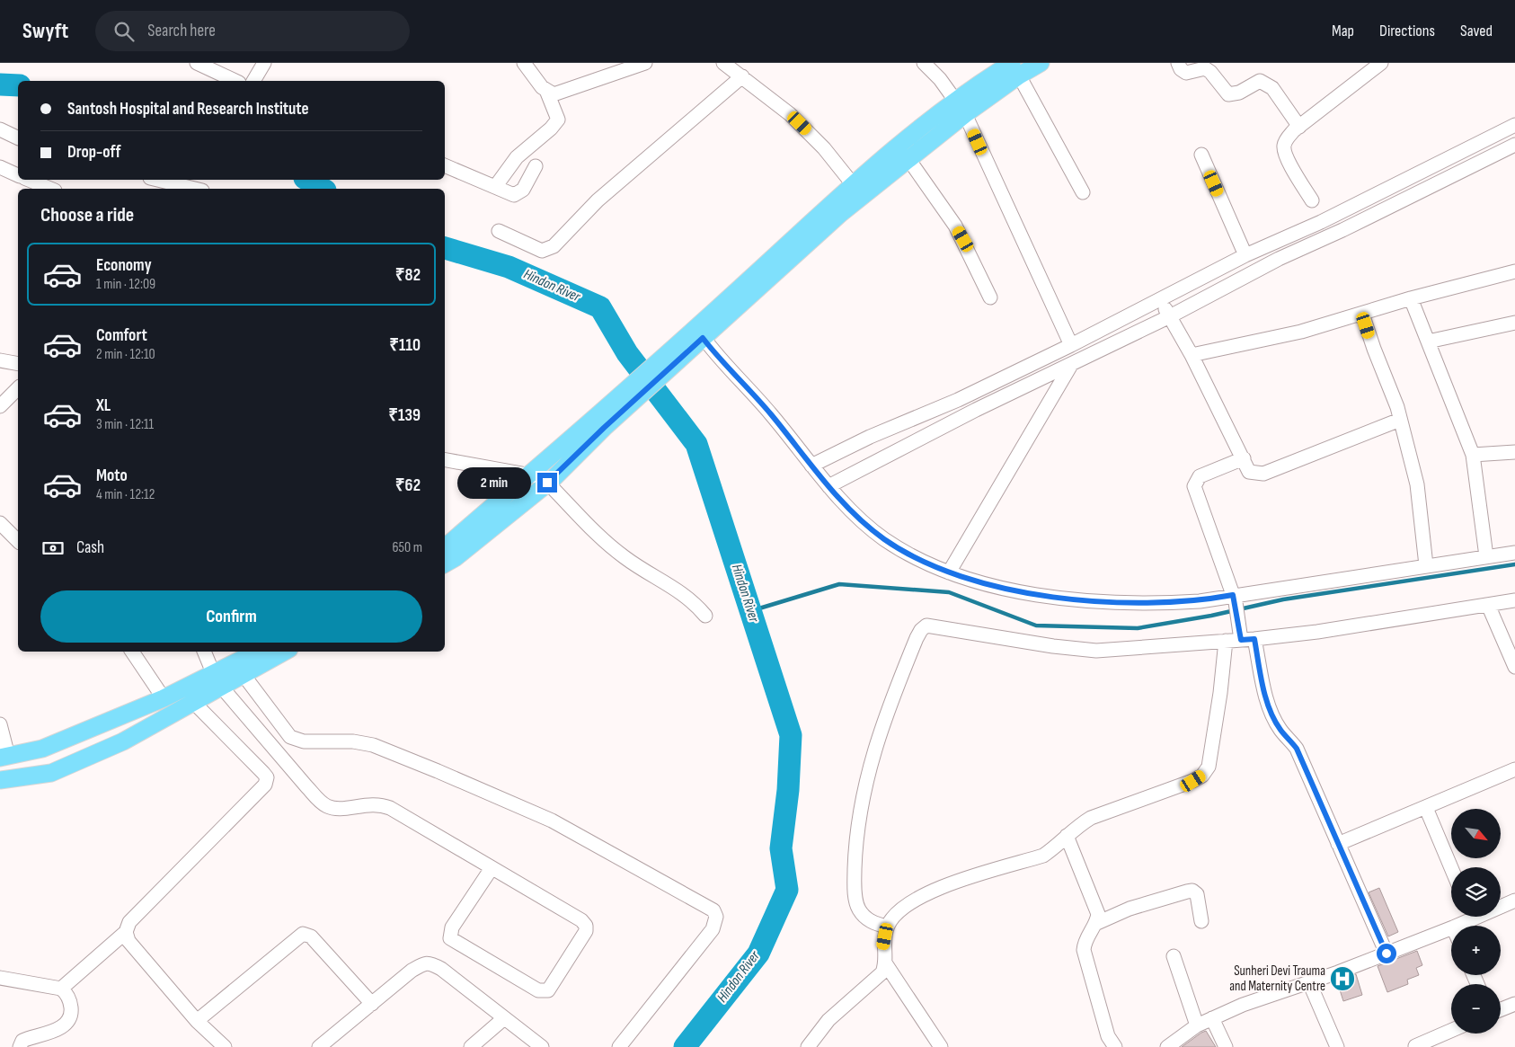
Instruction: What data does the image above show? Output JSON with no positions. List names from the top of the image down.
{
  "water": ["Hindon River"],
  "places": {
    "hospital": ["Sunheri Devi Trauma and Maternity Centre"]
  },
  "north": "bottom right",
  "page": {
    "header": "Swyft",
    "search": "Search here",
    "nav": ["Map", "Directions", "Saved"],
    "banner": ["Santosh Hospital and Research Institute", "Drop-off"],
    "heading": "Choose a ride",
    "list": [
      {
        "name": "Economy",
        "note": "1 min · 12:09",
        "value": "₹82"
      },
      {
        "name": "Comfort",
        "note": "2 min · 12:10",
        "value": "₹110"
      },
      {
        "name": "XL",
        "note": "3 min · 12:11",
        "value": "₹139"
      },
      {
        "name": "Moto",
        "note": "4 min · 12:12",
        "value": "₹62"
      }
    ],
    "bubble": "2 min",
    "pay": ["Cash", "650 m"],
    "buttons": "Confirm",
    "map_buttons": ["+", "−"]
  }
}
